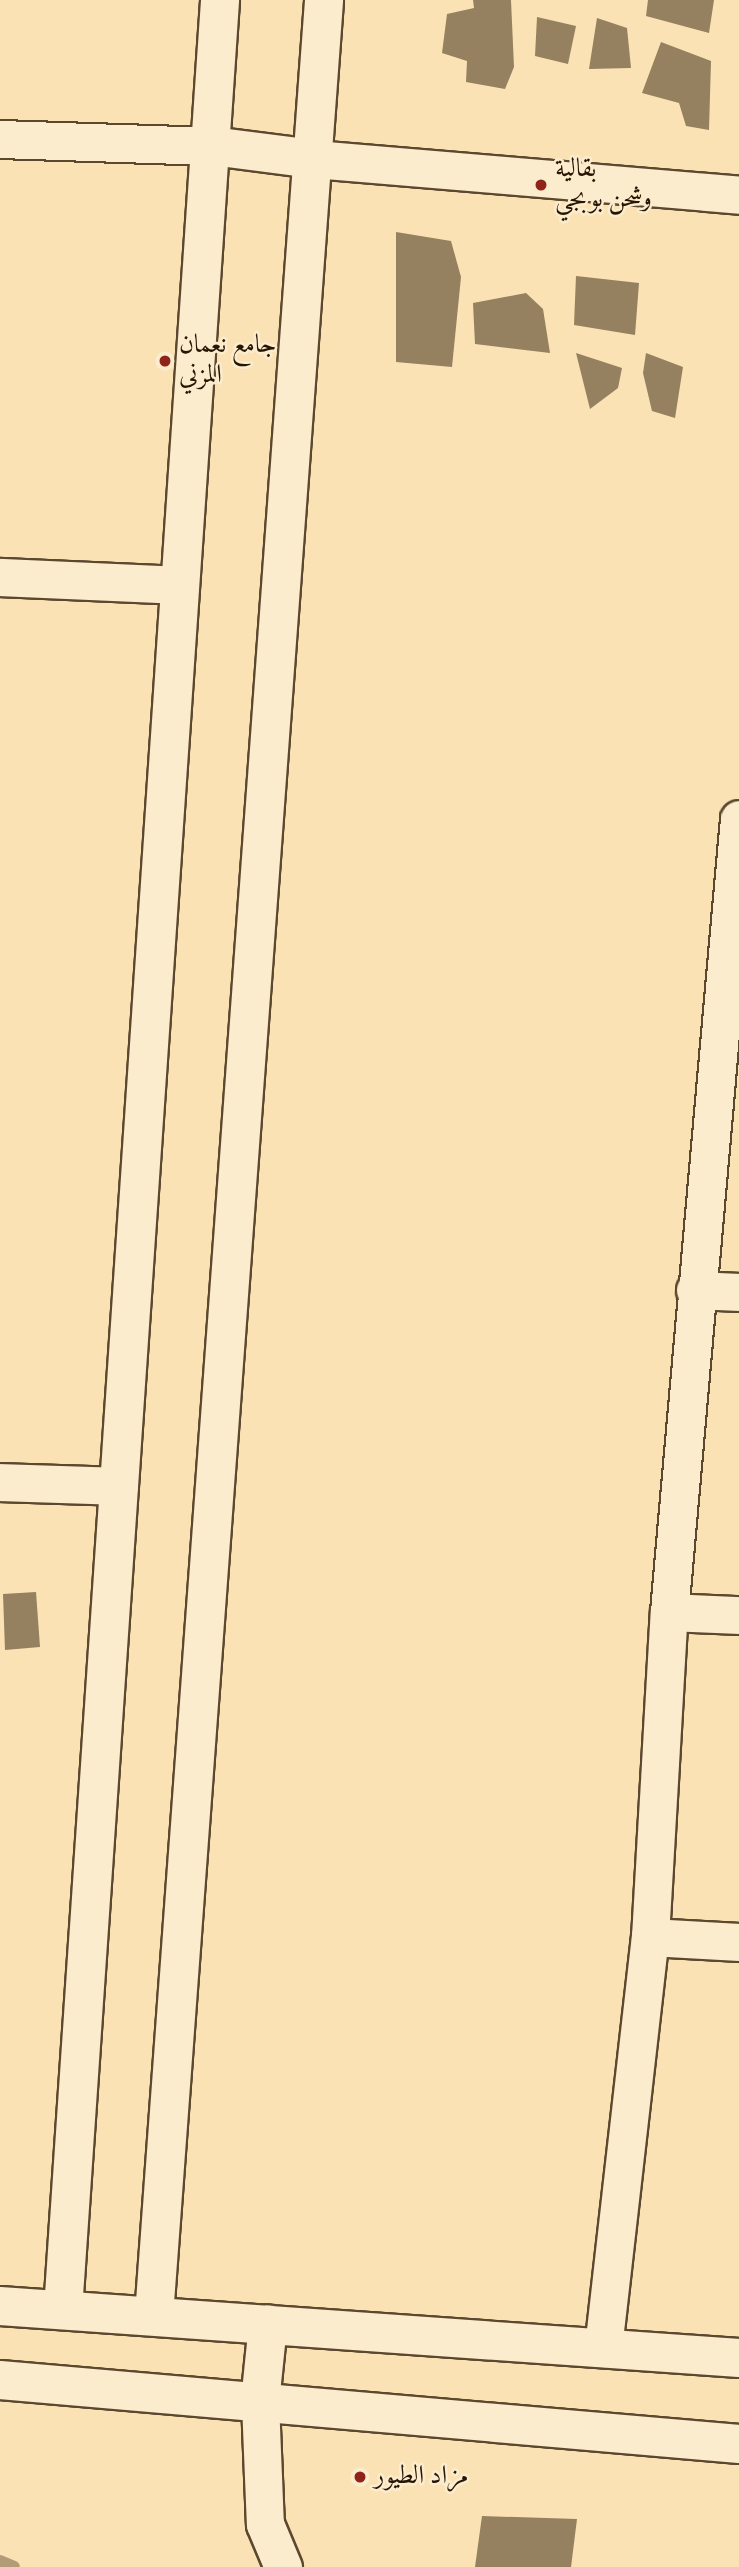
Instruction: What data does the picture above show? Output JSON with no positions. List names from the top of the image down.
{
  "places": ["بقالية وشحن بوبجي", "جامع نعمان المزني", "مزاد الطيور"]
}
